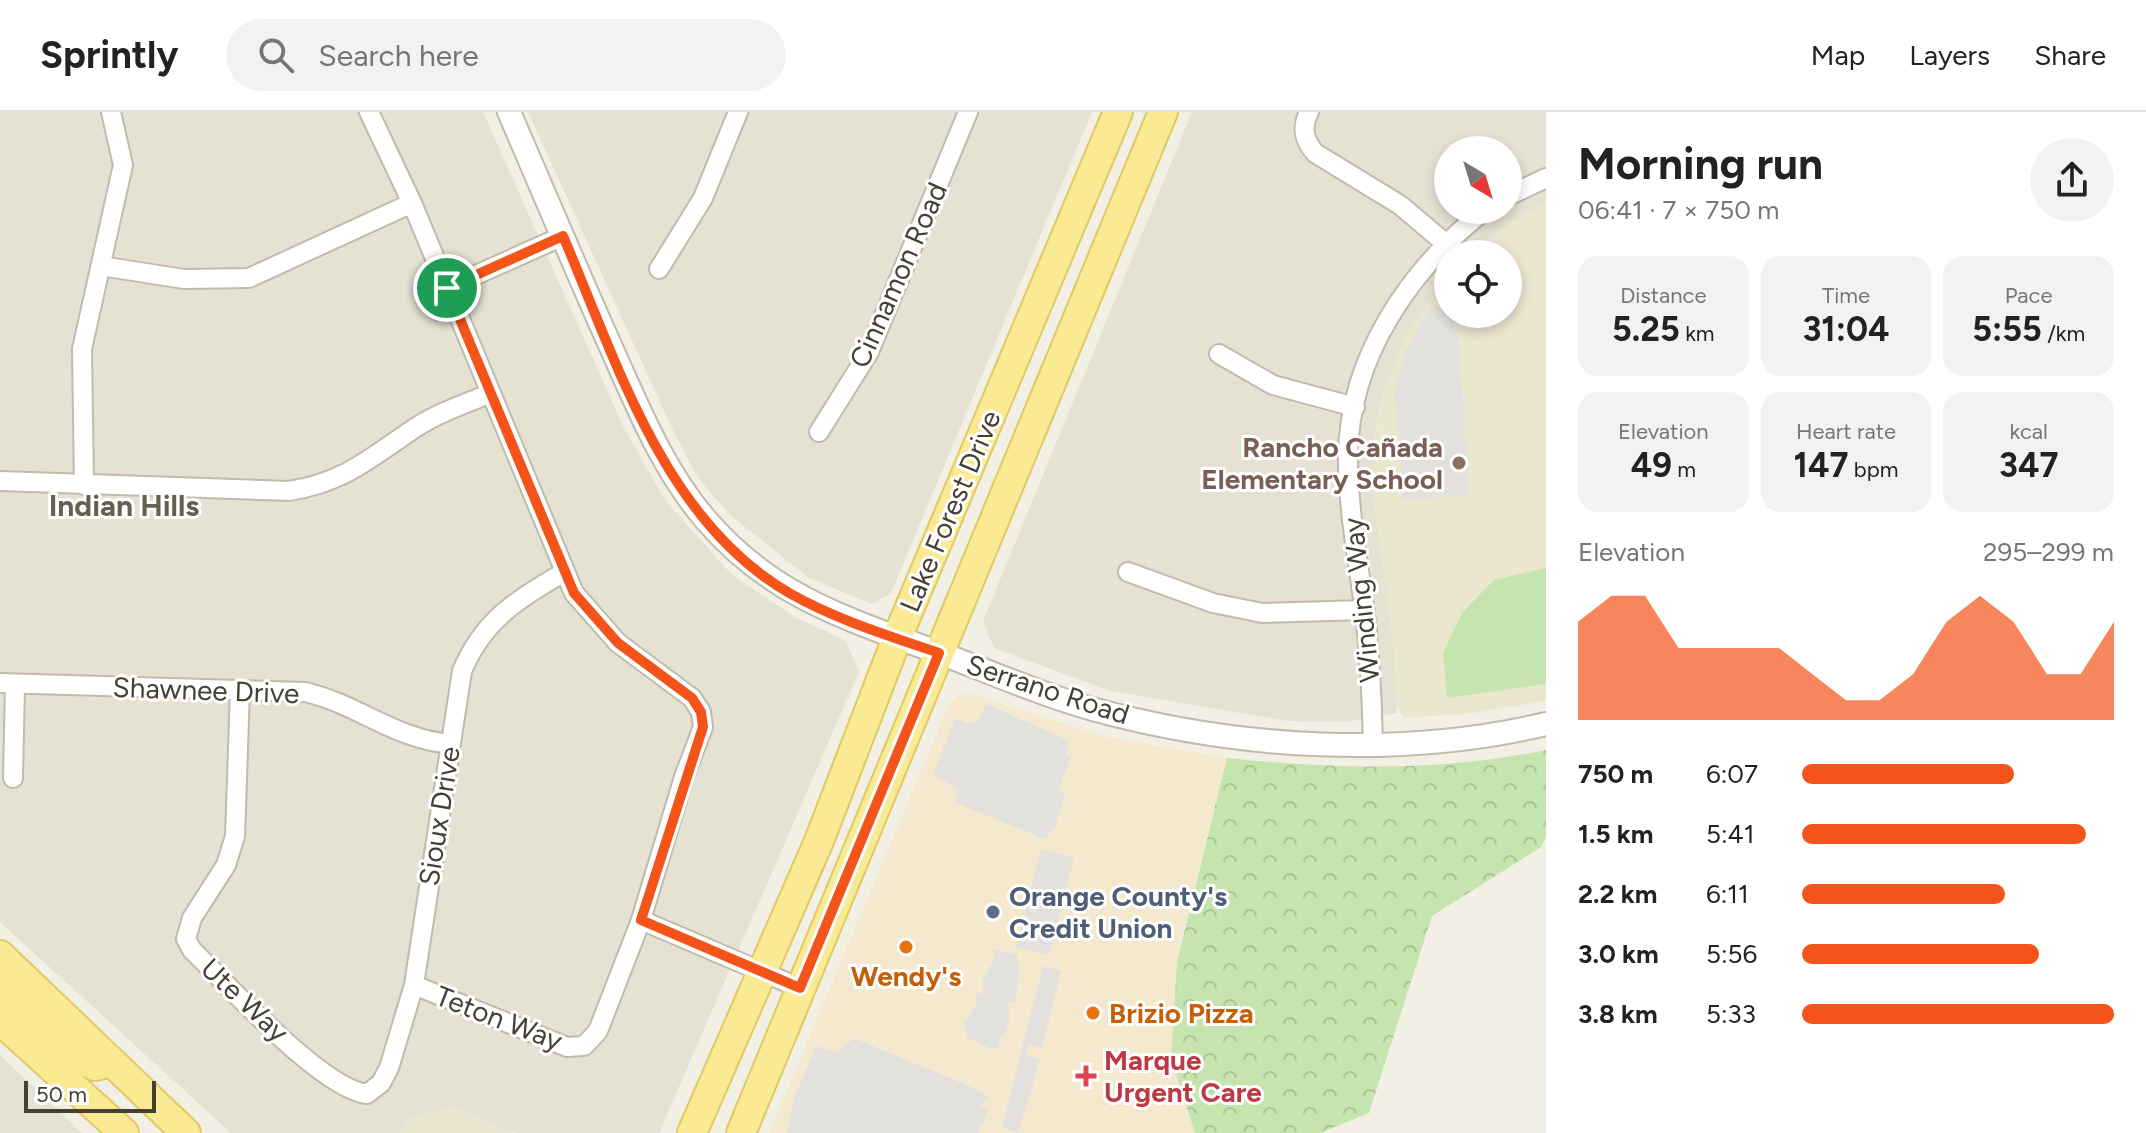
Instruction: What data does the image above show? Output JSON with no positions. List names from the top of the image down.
{
  "streets": {
    "main road": ["Lake Forest Drive"],
    "street": [
      "Cinnamon Road",
      "Winding Way",
      "Serrano Road",
      "Shawnee Drive",
      "Sioux Drive",
      "Ute Way",
      "Teton Way"
    ]
  },
  "crossings": [
    ["Lake Forest Drive", "Serrano Road"],
    ["Winding Way", "Serrano Road"],
    ["Shawnee Drive", "Sioux Drive"],
    ["Shawnee Drive", "Ute Way"],
    ["Sioux Drive", "Ute Way"],
    ["Sioux Drive", "Teton Way"]
  ],
  "districts": ["Indian Hills"],
  "places": {
    "other": [
      "Rancho Cañada Elementary School",
      "Orange County's Credit Union",
      "Wendy's",
      "Brizio Pizza"
    ],
    "health": ["Marque Urgent Care"]
  },
  "scale_bar": "50 m",
  "north": "bottom right",
  "page": {
    "header": "Sprintly",
    "search": "Search here",
    "nav": ["Map", "Layers", "Share"],
    "heading": ["Morning run", "06:41 · 7 × 750 m"],
    "stats": [
      ["Distance", "5.25 km"],
      ["Time", "31:04"],
      ["Pace", "5:55 /km"],
      ["Elevation", "49 m"],
      ["Heart rate", "147 bpm"],
      ["kcal", "347"]
    ],
    "chart": ["Elevation", "295–299 m"],
    "list": [
      {
        "name": "750 m",
        "note": "6:07"
      },
      {
        "name": "1.5 km",
        "note": "5:41"
      },
      {
        "name": "2.2 km",
        "note": "6:11"
      },
      {
        "name": "3.0 km",
        "note": "5:56"
      },
      {
        "name": "3.8 km",
        "note": "5:33"
      }
    ],
    "scale": "50 m"
  }
}
